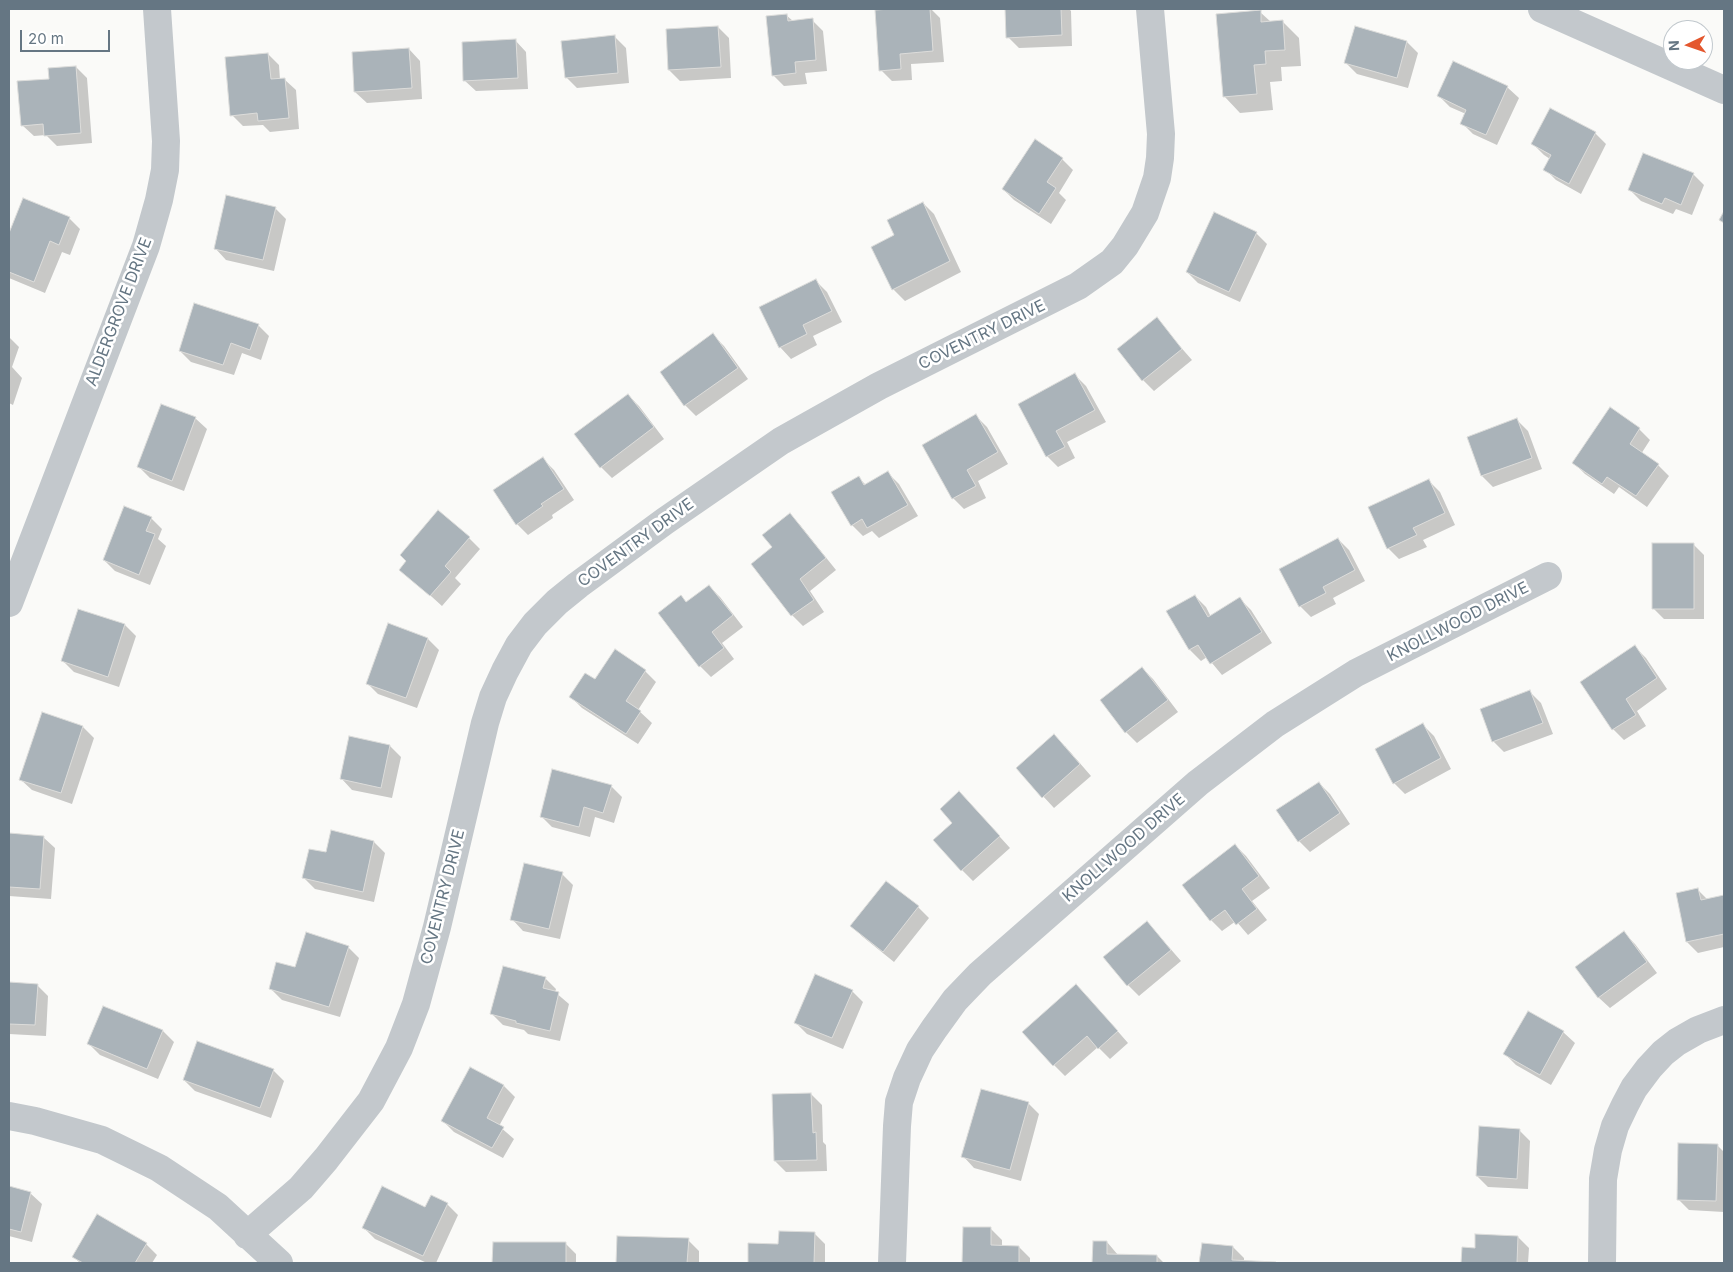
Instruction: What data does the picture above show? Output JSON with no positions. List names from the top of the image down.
{
  "streets": {
    "street": ["ALDERGROVE DRIVE", "COVENTRY DRIVE", "KNOLLWOOD DRIVE"]
  },
  "scale_bar": "20 m",
  "north": "left"
}
